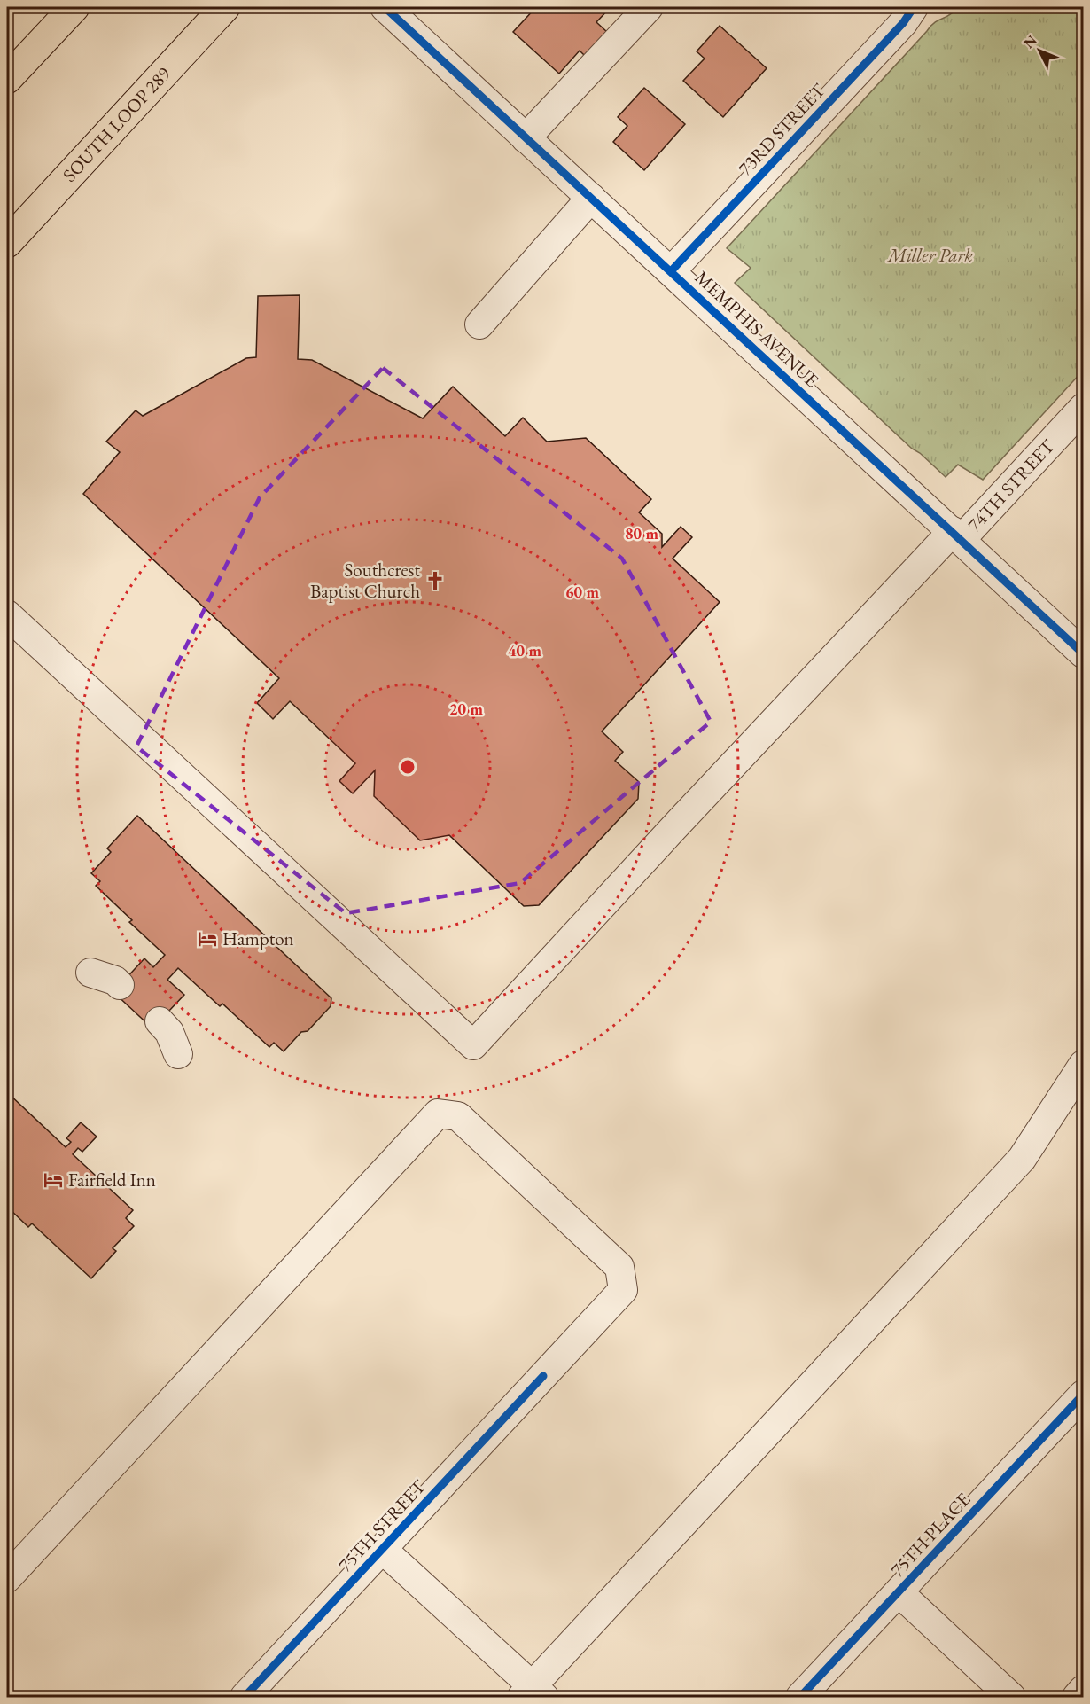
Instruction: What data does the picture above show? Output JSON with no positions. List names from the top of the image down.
{
  "streets": {
    "main road": ["SOUTH LOOP 289"],
    "street": [
      "73RD STREET",
      "MEMPHIS AVENUE",
      "74TH STREET",
      "75TH STREET",
      "75TH PLACE"
    ]
  },
  "crossings": [
    ["73RD STREET", "MEMPHIS AVENUE"],
    ["MEMPHIS AVENUE", "74TH STREET"]
  ],
  "parks": ["Miller Park"],
  "places": {
    "church": ["Southcrest Baptist Church"],
    "hotel": ["Hampton", "Fairfield Inn"]
  },
  "north": "top left",
  "rings": [
    "80 m",
    "60 m",
    "40 m",
    "20 m"
  ]
}
